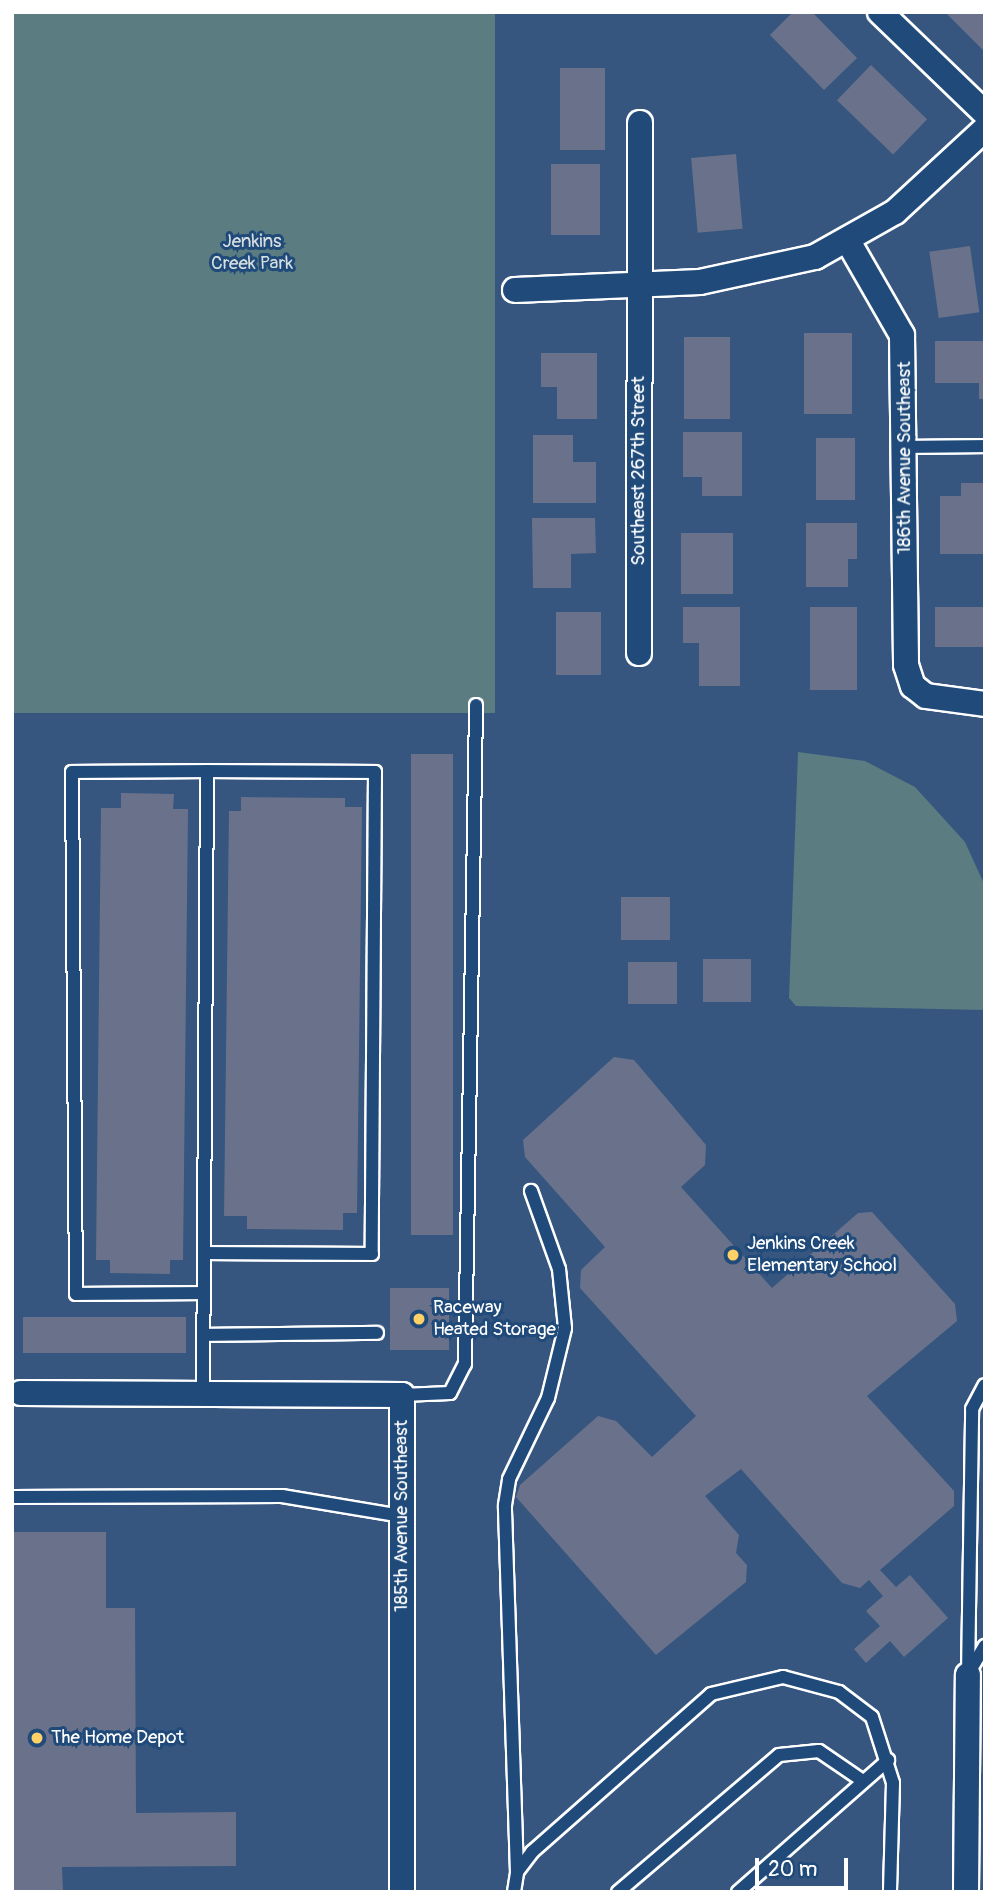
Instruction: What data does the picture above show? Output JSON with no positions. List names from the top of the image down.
{
  "streets": {
    "street": ["186th Avenue Southeast", "Southeast 267th Street", "185th Avenue Southeast"]
  },
  "parks": ["Jenkins Creek Park"],
  "places": ["Jenkins Creek Elementary School", "Raceway Heated Storage", "The Home Depot"],
  "scale_bar": "20 m"
}
